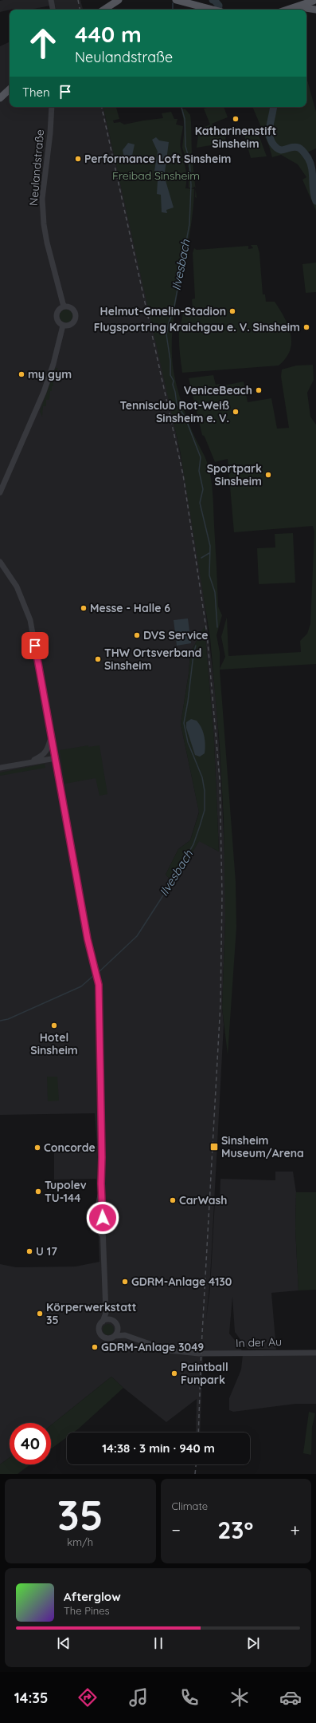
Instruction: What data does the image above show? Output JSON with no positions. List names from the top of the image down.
{
  "streets": {
    "street": ["Neulandstraße", "In der Au"]
  },
  "water": ["Ilvesbach"],
  "parks": ["Freibad Sinsheim"],
  "places": {
    "other": [
      "Katharinenstift Sinsheim",
      "Performance Loft Sinsheim",
      "Helmut-Gmelin-Stadion",
      "Flugsportring Kraichgau e. V. Sinsheim",
      "my gym",
      "VeniceBeach",
      "Tennisclub Rot-Weiß Sinsheim e. V.",
      "Sportpark Sinsheim",
      "Messe - Halle 6",
      "DVS Service",
      "THW Ortsverband Sinsheim",
      "Hotel Sinsheim",
      "Concorde",
      "Tupolev TU-144",
      "CarWash",
      "U 17",
      "GDRM-Anlage 4130",
      "Körperwerkstatt 35",
      "GDRM-Anlage 3049",
      "Paintball Funpark"
    ],
    "transit": ["Sinsheim Museum/Arena"]
  },
  "page": {
    "turn": ["440 m", "Neulandstraße"],
    "then": "Then",
    "limit": "40",
    "trip": "14:38 · 3 min · 940 m",
    "tile": [
      ["35", "km/h"],
      "Climate"
    ],
    "heat": ["−", "23°", "+"],
    "song": ["Afterglow", "The Pines"],
    "tabs": "14:35"
  }
}
